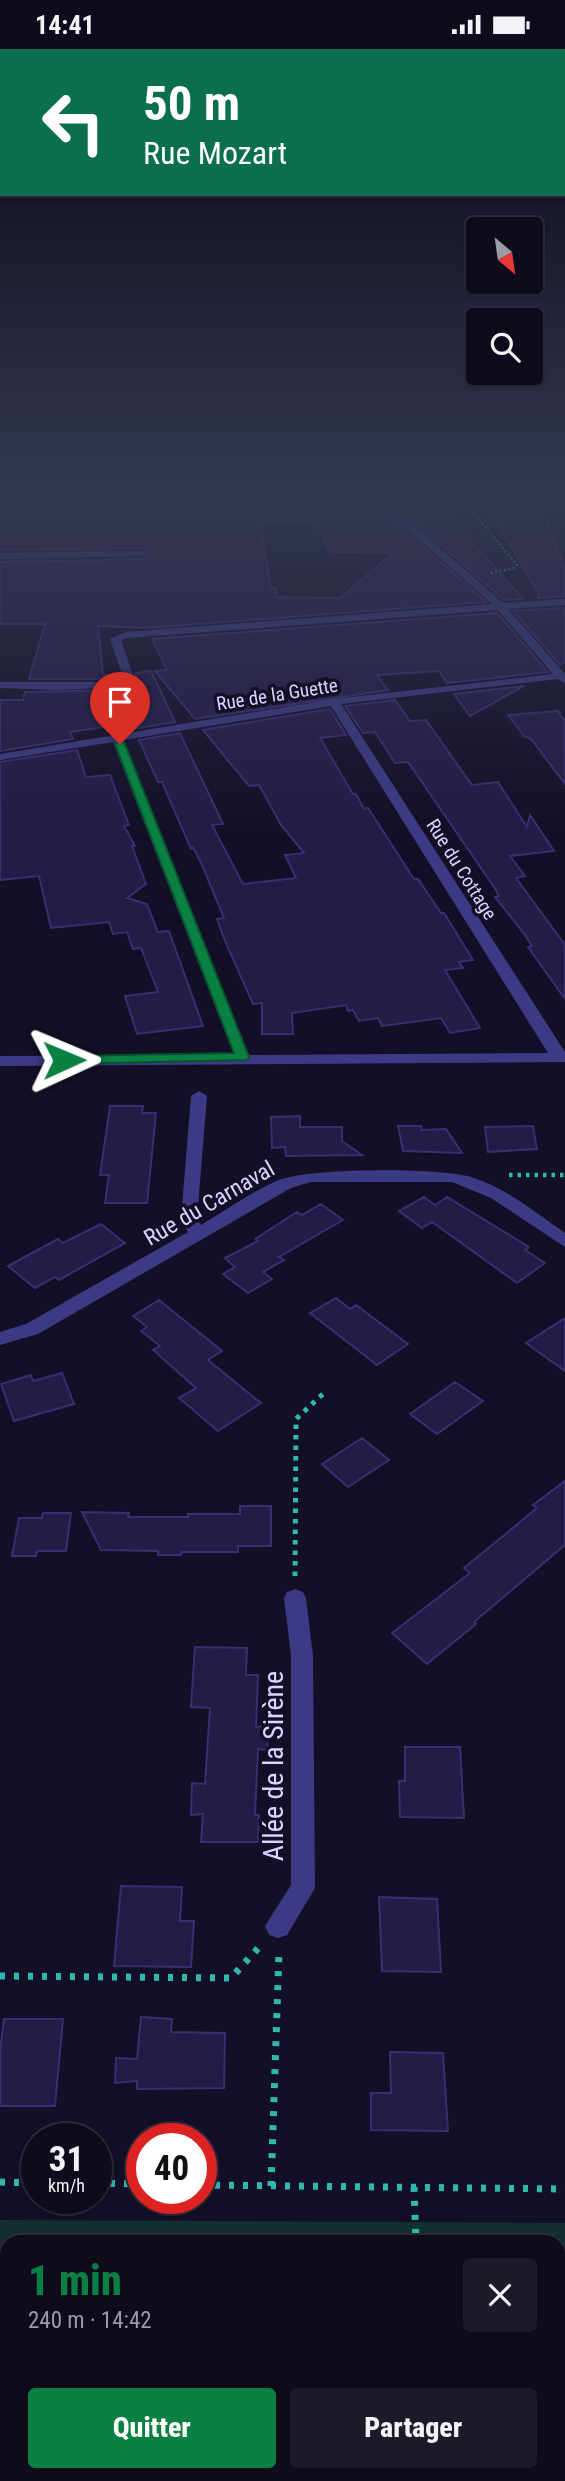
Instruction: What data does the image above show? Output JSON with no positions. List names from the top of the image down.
{
  "streets": {
    "street": [
      "Rue de la Guette",
      "Rue du Cottage",
      "Rue du Carnaval",
      "Allée de la Sirène"
    ]
  },
  "crossings": [
    ["Rue de la Guette", "Rue du Cottage"]
  ],
  "north": "bottom right",
  "page": {
    "status": "14:41",
    "turn": ["50 m", "Rue Mozart"],
    "speed": "31 km/h",
    "limit": "40",
    "heading": ["1 min", "240 m · 14:42"],
    "buttons": ["Quitter", "Partager"]
  }
}
